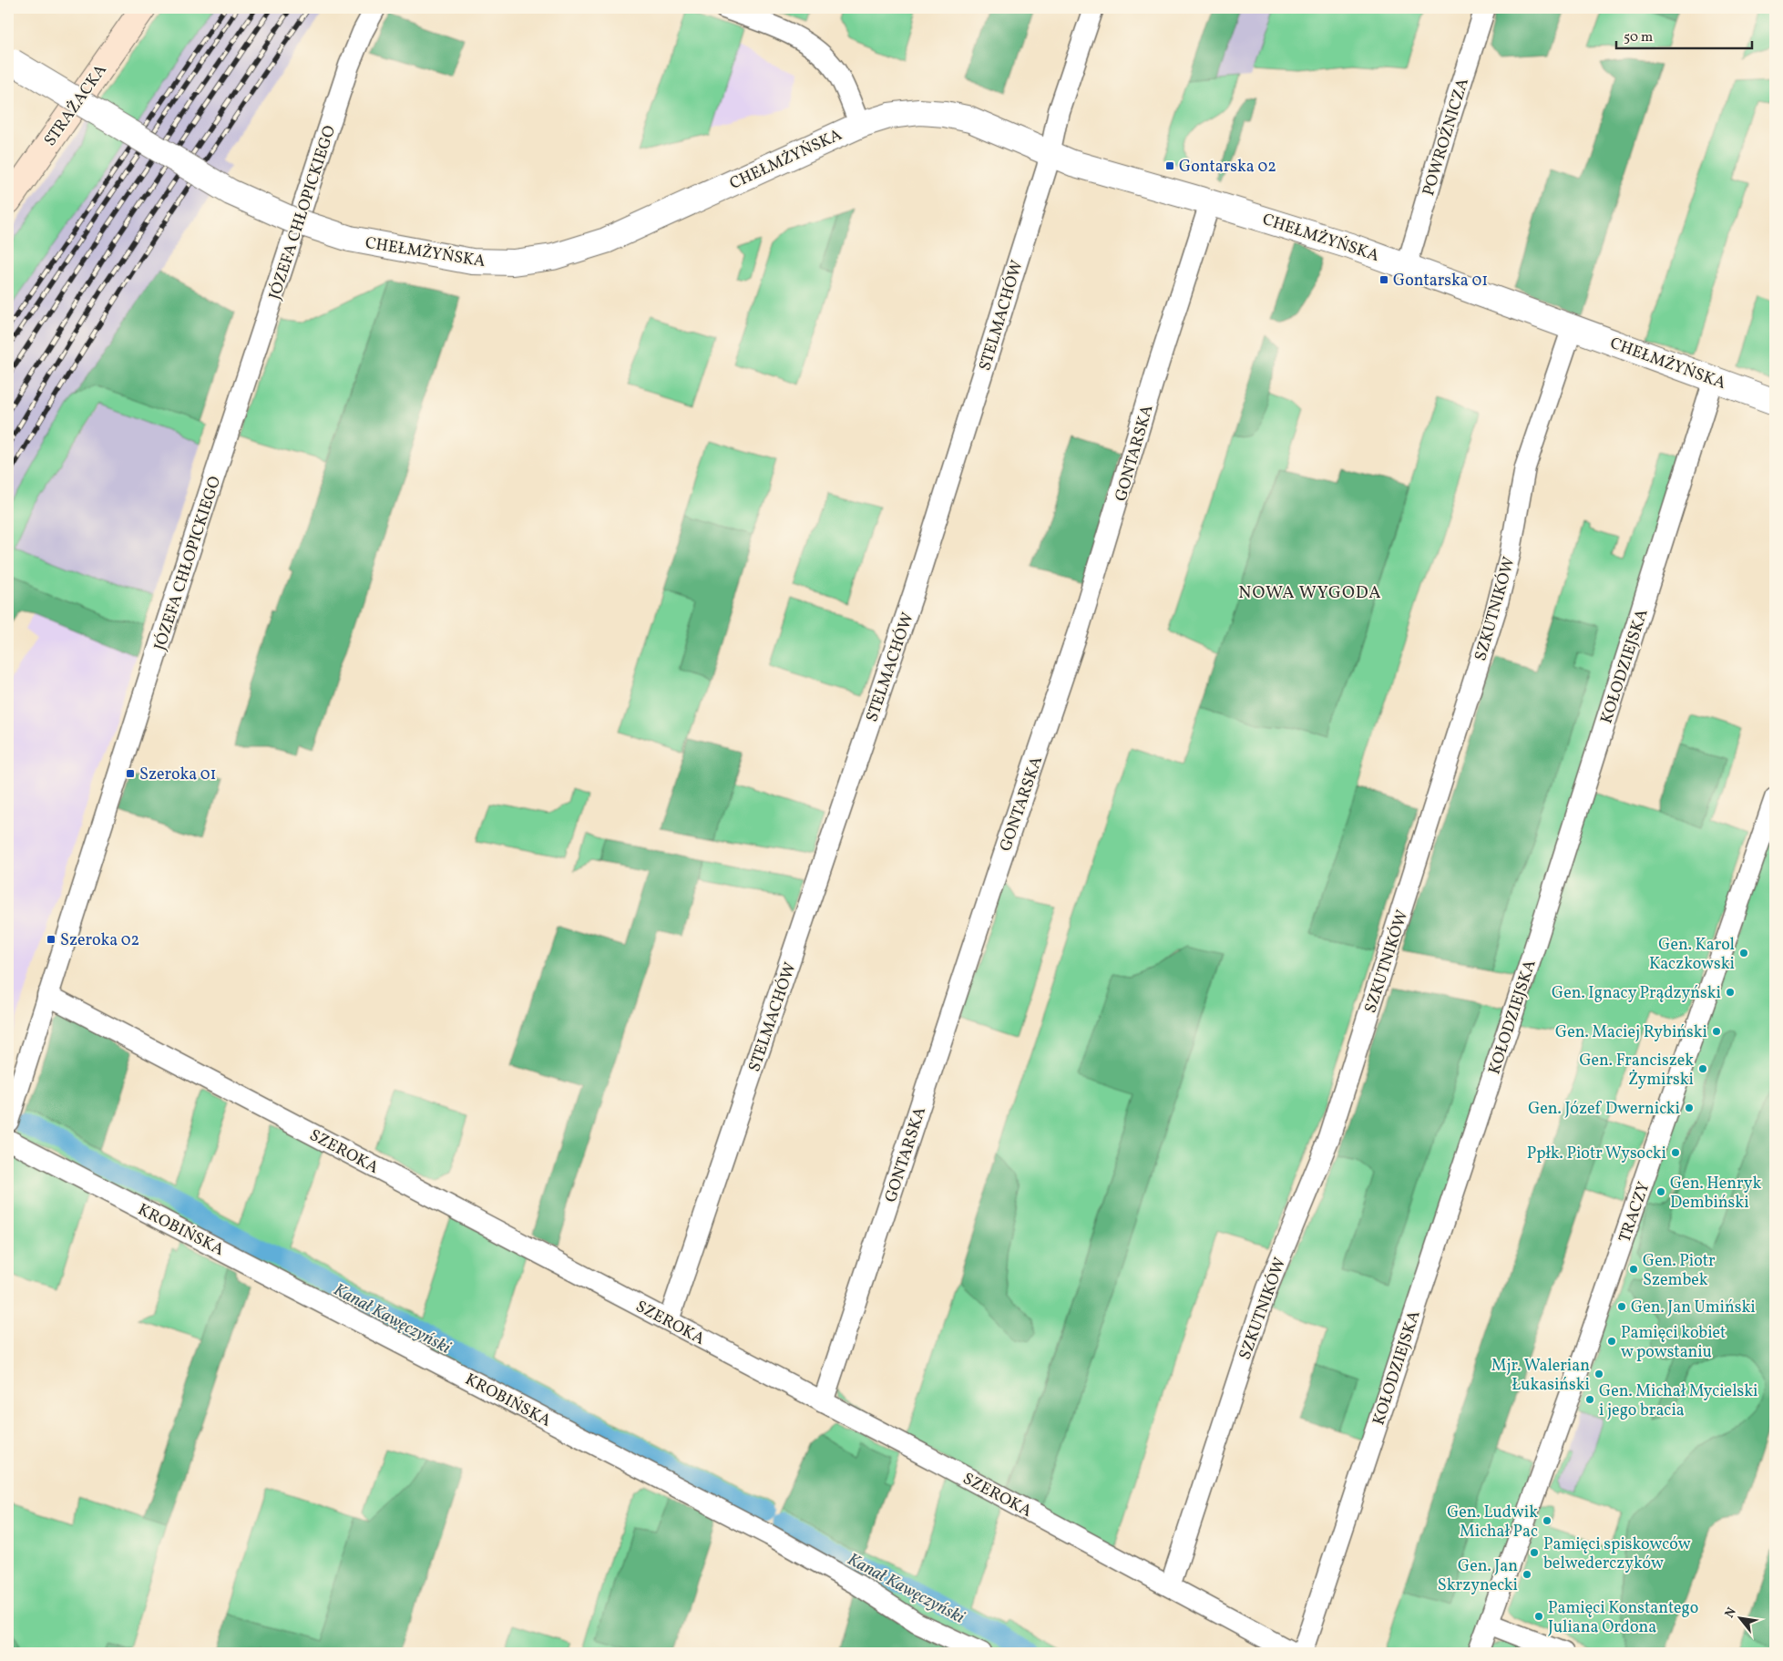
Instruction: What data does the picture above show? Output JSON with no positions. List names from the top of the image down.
{
  "streets": {
    "main road": ["STRAŻACKA"],
    "street": [
      "POWROŹNICZA",
      "CHEŁMŻYŃSKA",
      "JÓZEFA CHŁOPICKIEGO",
      "STELMACHÓW",
      "GONTARSKA",
      "SZKUTNIKÓW",
      "KOŁODZIEJSKA",
      "SZEROKA",
      "TRACZY",
      "KROBIŃSKA"
    ]
  },
  "crossings": [
    ["POWROŹNICZA", "CHEŁMŻYŃSKA"],
    ["CHEŁMŻYŃSKA", "STELMACHÓW"],
    ["CHEŁMŻYŃSKA", "GONTARSKA"],
    ["CHEŁMŻYŃSKA", "SZKUTNIKÓW"],
    ["CHEŁMŻYŃSKA", "KOŁODZIEJSKA"],
    ["JÓZEFA CHŁOPICKIEGO", "SZEROKA"],
    ["STELMACHÓW", "SZEROKA"],
    ["GONTARSKA", "SZEROKA"],
    ["SZKUTNIKÓW", "SZEROKA"]
  ],
  "districts": ["NOWA WYGODA"],
  "water": ["Kanał Kawęczyński"],
  "places": {
    "transit": [
      "Gontarska 02",
      "Gontarska 01",
      "Szeroka 01",
      "Szeroka 02"
    ],
    "other": [
      "Gen. Karol Kaczkowski",
      "Gen. Ignacy Prądzyński",
      "Gen. Maciej Rybiński",
      "Gen. Franciszek Żymirski",
      "Gen. Józef Dwernicki",
      "Ppłk. Piotr Wysocki",
      "Gen. Henryk Dembiński",
      "Gen. Piotr Szembek",
      "Gen. Jan Umiński",
      "Pamięci kobiet w powstaniu",
      "Mjr. Walerian Łukasiński",
      "Gen. Michał Mycielski i jego bracia",
      "Gen. Ludwik Michał Pac",
      "Pamięci spiskowców belwederczyków",
      "Gen. Jan Skrzynecki",
      "Pamięci Konstantego Juliana Ordona"
    ]
  },
  "scale_bar": "50 m",
  "north": "top left"
}
